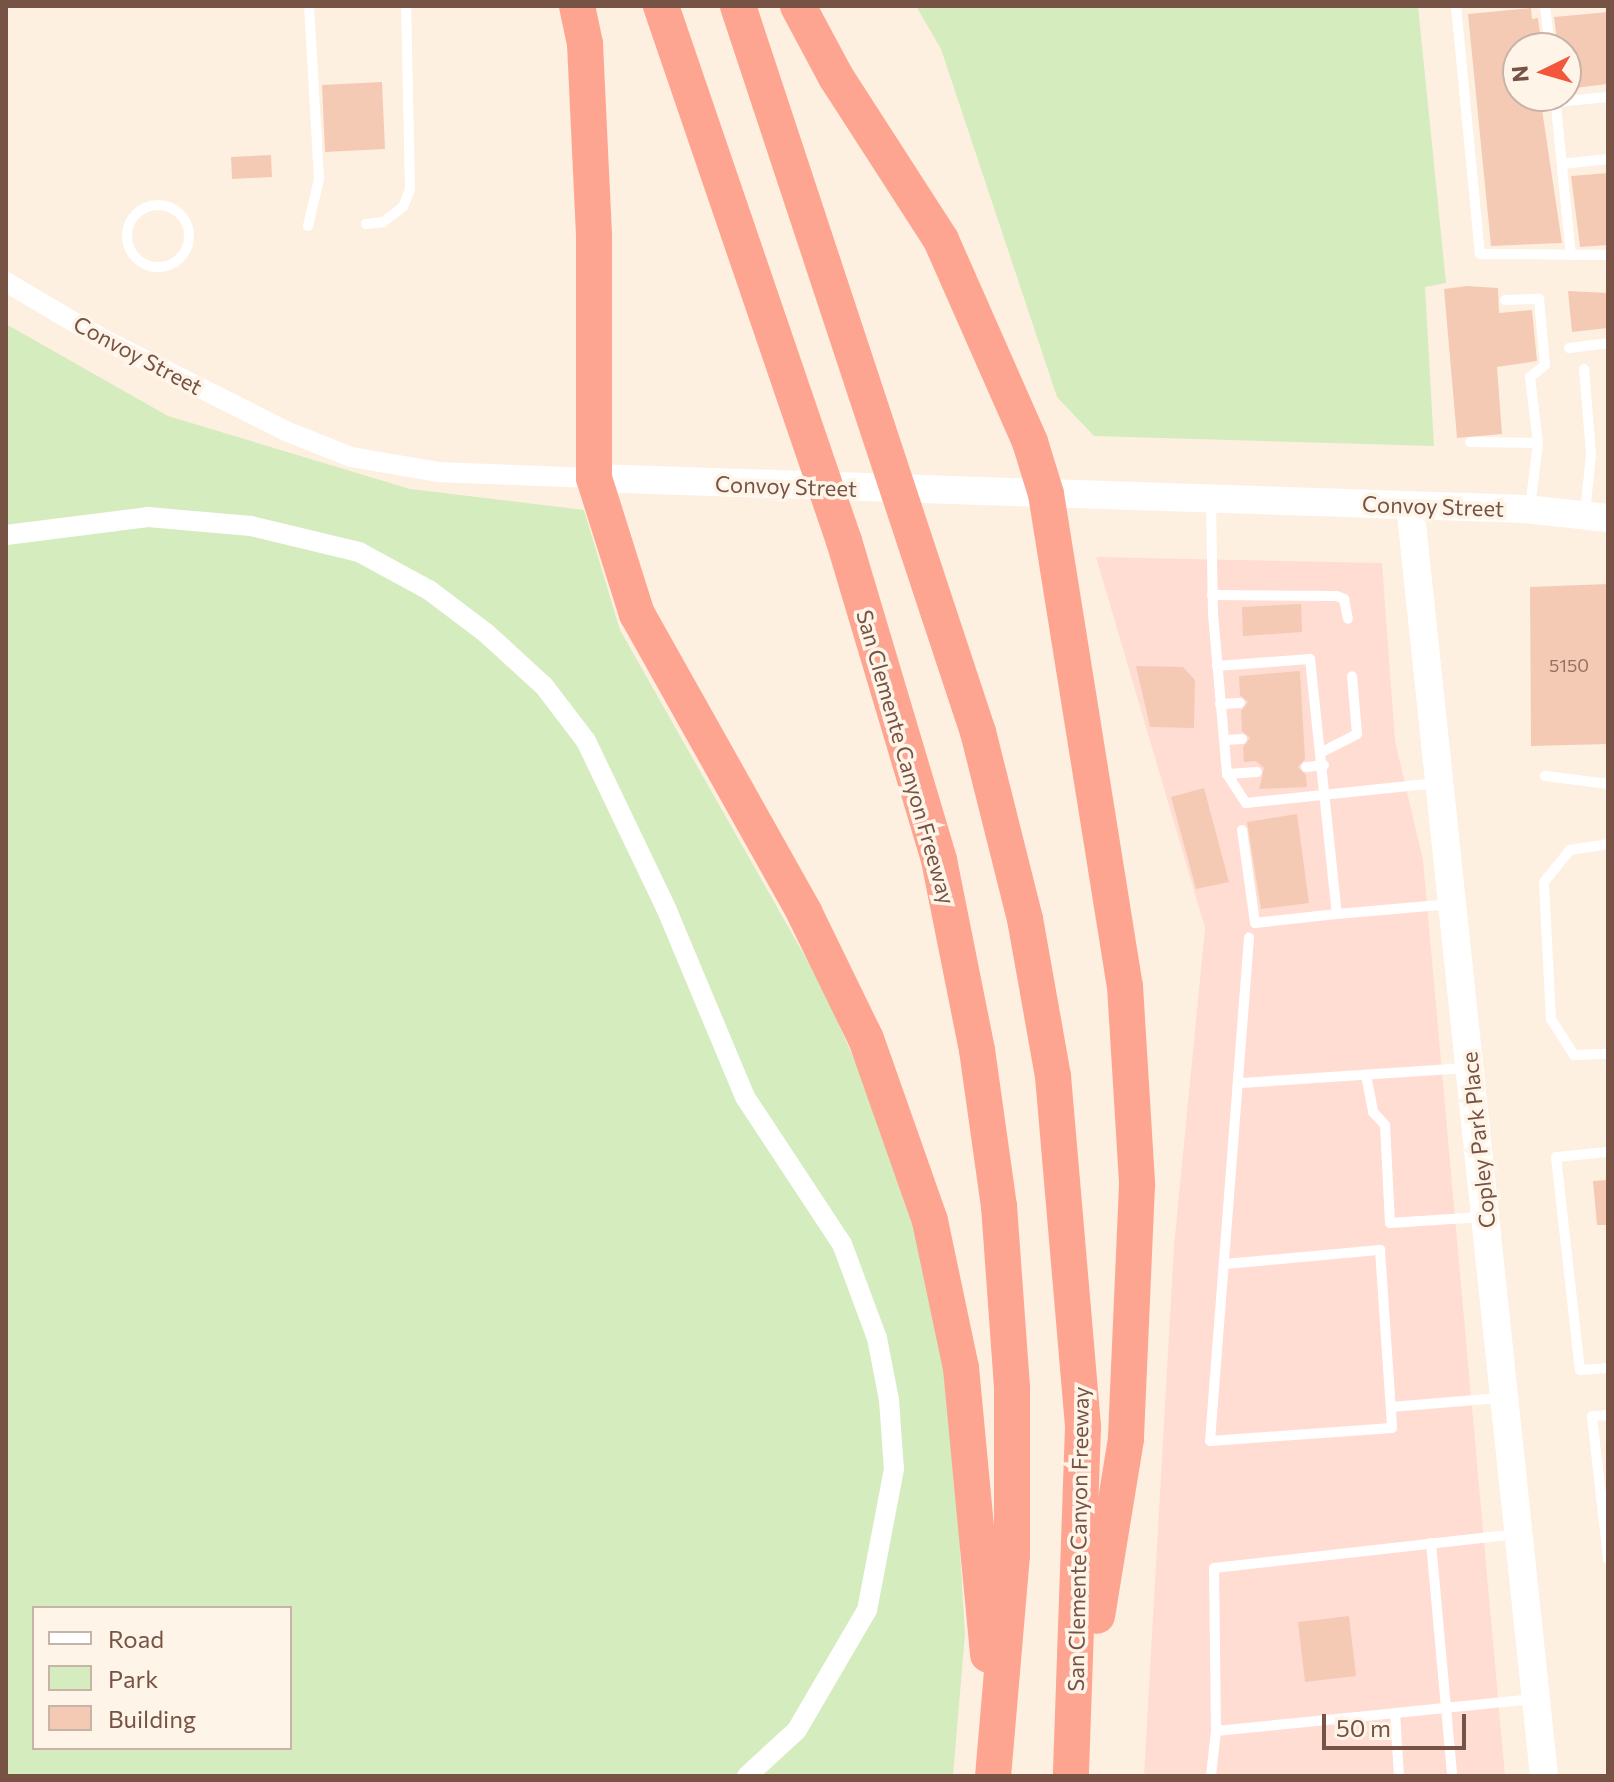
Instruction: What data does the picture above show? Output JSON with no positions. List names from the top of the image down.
{
  "streets": {
    "highway": ["San Clemente Canyon Freeway"],
    "main road": ["Convoy Street", "Copley Park Place"]
  },
  "crossings": [
    ["Convoy Street", "Copley Park Place"]
  ],
  "house_numbers": ["5150"],
  "legend": ["Road", "Park", "Building"],
  "scale_bar": "50 m",
  "north": "left"
}
